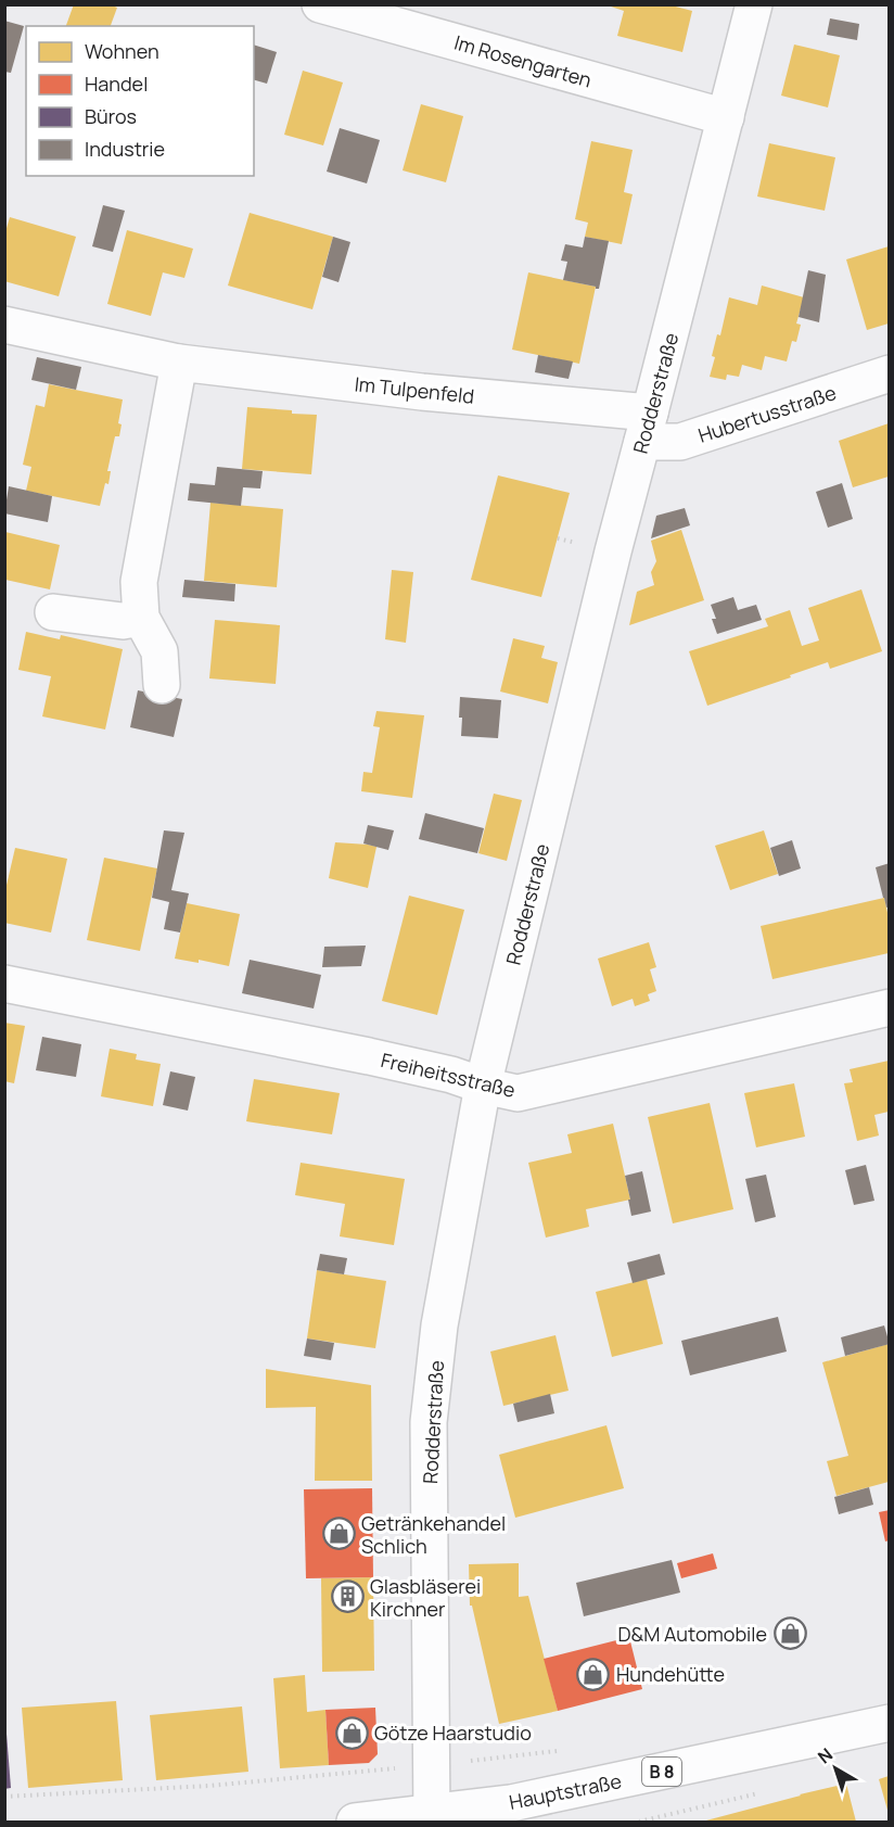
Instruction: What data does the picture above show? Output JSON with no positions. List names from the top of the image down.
{
  "streets": {
    "street": [
      "Im Rosengarten",
      "Im Tulpenfeld",
      "Rodderstraße",
      "Hubertusstraße",
      "Freiheitsstraße",
      "B 8",
      "Hauptstraße"
    ]
  },
  "crossings": [
    ["Im Rosengarten", "Rodderstraße"],
    ["Im Tulpenfeld", "Rodderstraße"],
    ["Im Tulpenfeld", "Hubertusstraße"],
    ["Rodderstraße", "Hubertusstraße"],
    ["Rodderstraße", "Freiheitsstraße"],
    ["Rodderstraße", "Hauptstraße"]
  ],
  "places": {
    "shop": [
      "Getränkehandel Schlich",
      "D&M Automobile",
      "Hundehütte",
      "Götze Haarstudio"
    ],
    "building": ["Glasbläserei Kirchner"]
  },
  "legend": [
    "Wohnen",
    "Handel",
    "Büros",
    "Industrie"
  ],
  "north": "top left"
}
